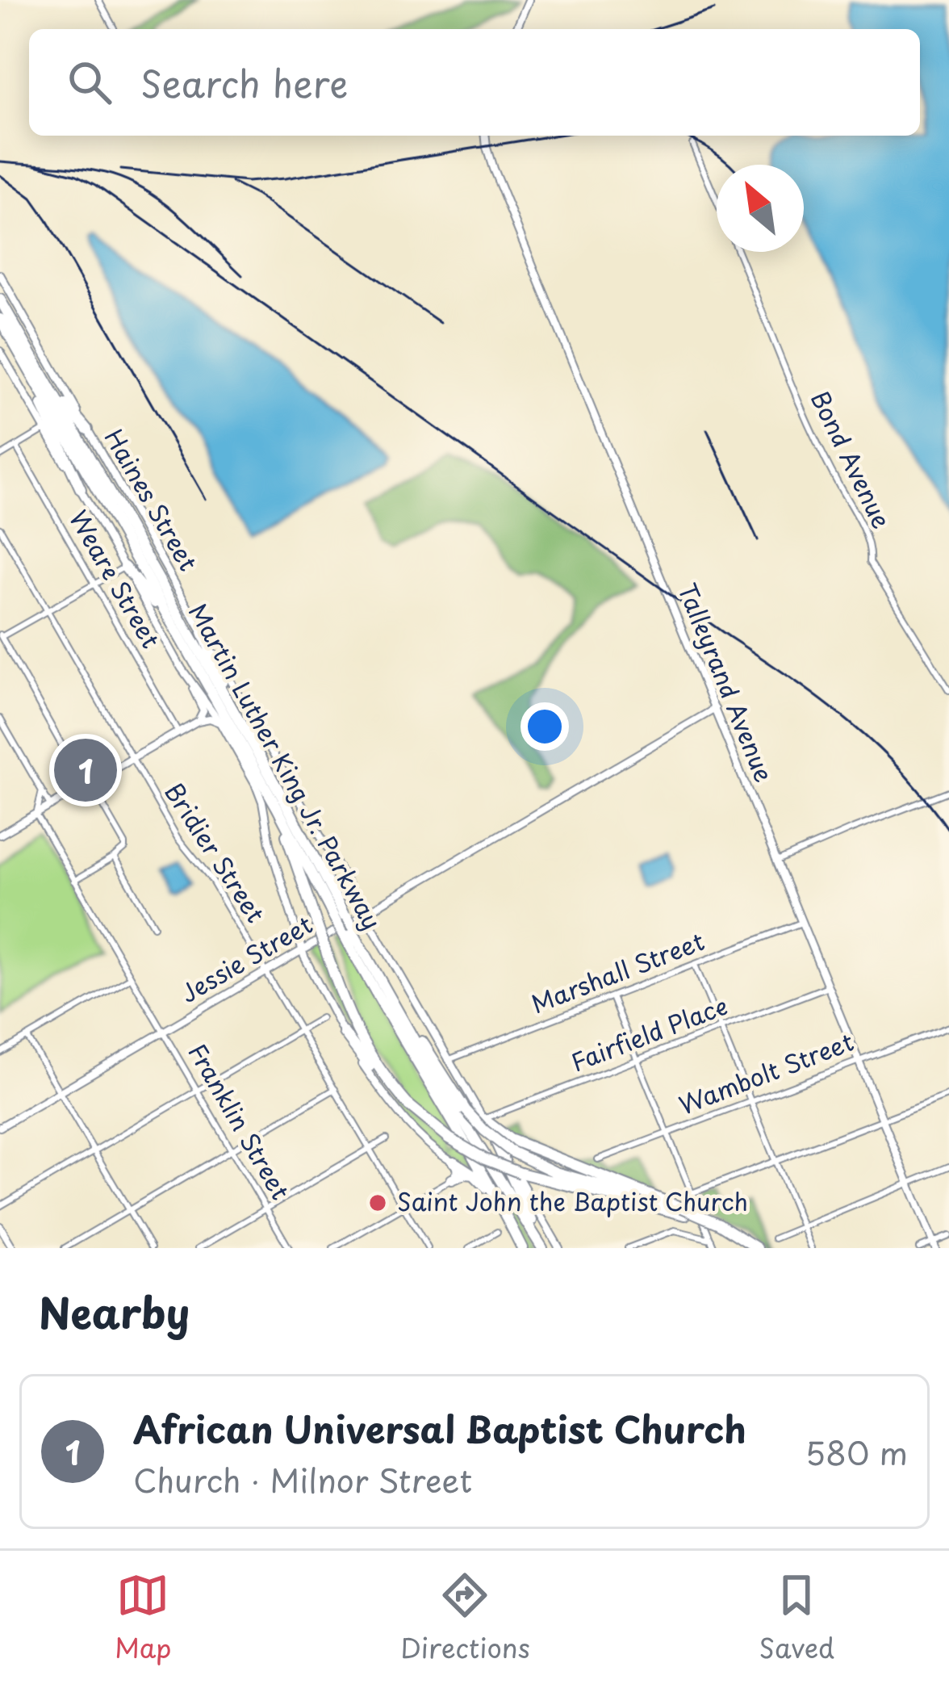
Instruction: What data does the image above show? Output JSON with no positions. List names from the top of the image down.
{
  "streets": {
    "highway": ["Martin Luther King Jr. Parkway"],
    "street": [
      "Bond Avenue",
      "Haines Street",
      "Weare Street",
      "Talleyrand Avenue",
      "Bridier Street",
      "Jessie Street",
      "Marshall Street",
      "Fairfield Place",
      "Wambolt Street",
      "Franklin Street"
    ]
  },
  "crossings": [
    ["Haines Street", "Jessie Street"],
    ["Haines Street", "Marshall Street"],
    ["Haines Street", "Fairfield Place"],
    ["Talleyrand Avenue", "Jessie Street"],
    ["Talleyrand Avenue", "Marshall Street"],
    ["Talleyrand Avenue", "Fairfield Place"],
    ["Talleyrand Avenue", "Wambolt Street"],
    ["Bridier Street", "Jessie Street"],
    ["Jessie Street", "Franklin Street"]
  ],
  "places": ["Saint John the Baptist Church"],
  "north": "top left",
  "page": {
    "search": "Search here",
    "pins": "1",
    "heading": "Nearby",
    "list": [
      {
        "mark": "1",
        "name": "African Universal Baptist Church",
        "note": "Church · Milnor Street",
        "value": "580 m"
      }
    ],
    "nav": ["Map", "Directions", "Saved"]
  }
}
